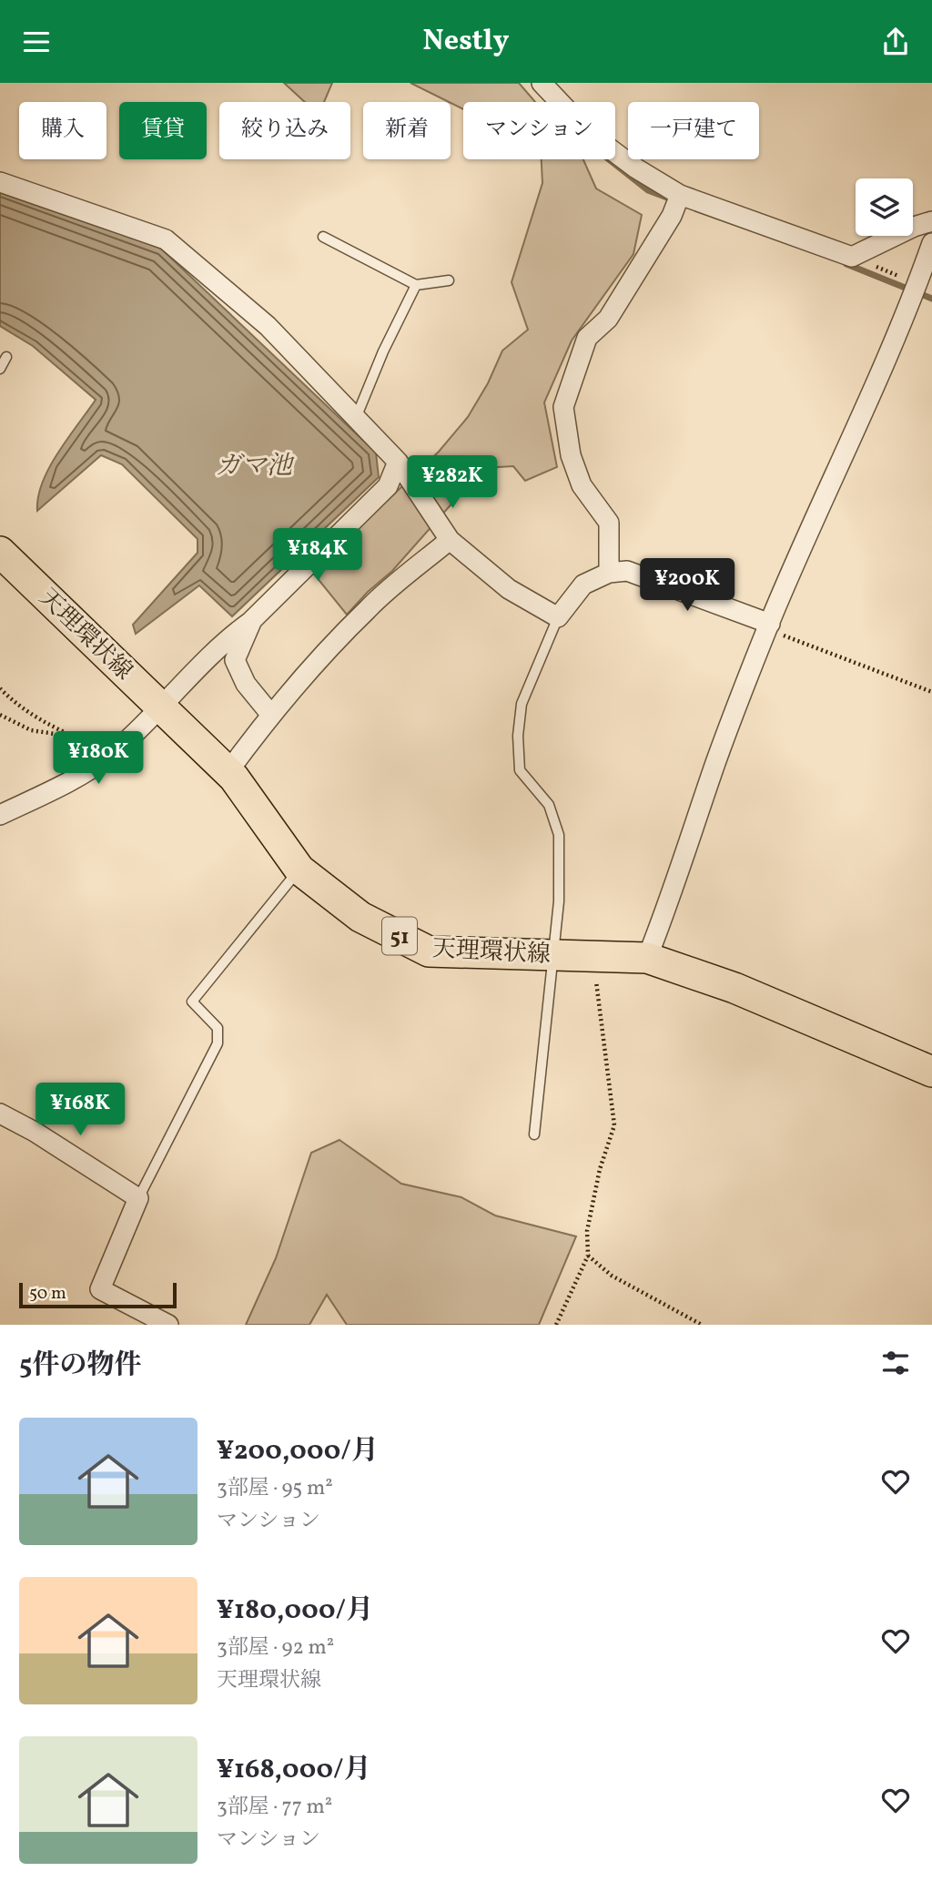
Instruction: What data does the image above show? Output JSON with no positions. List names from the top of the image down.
{
  "streets": {
    "main road": ["天理環状線", "51"]
  },
  "water": ["ガマ池"],
  "scale_bar": "50 m",
  "page": {
    "header": "Nestly",
    "chip": [
      "購入",
      "賃貸",
      "絞り込み",
      "新着",
      "マンション",
      "一戸建て"
    ],
    "price": [
      "¥282K",
      "¥184K",
      "¥200K",
      "¥180K",
      "¥168K"
    ],
    "scale": "50 m",
    "heading": "5件の物件",
    "list": [
      {
        "name": "¥200,000/月",
        "note": "3部屋 · 95 m² · マンション"
      },
      {
        "name": "¥180,000/月",
        "note": "3部屋 · 92 m² · 天理環状線"
      },
      {
        "name": "¥168,000/月",
        "note": "3部屋 · 77 m² · マンション"
      }
    ]
  }
}
